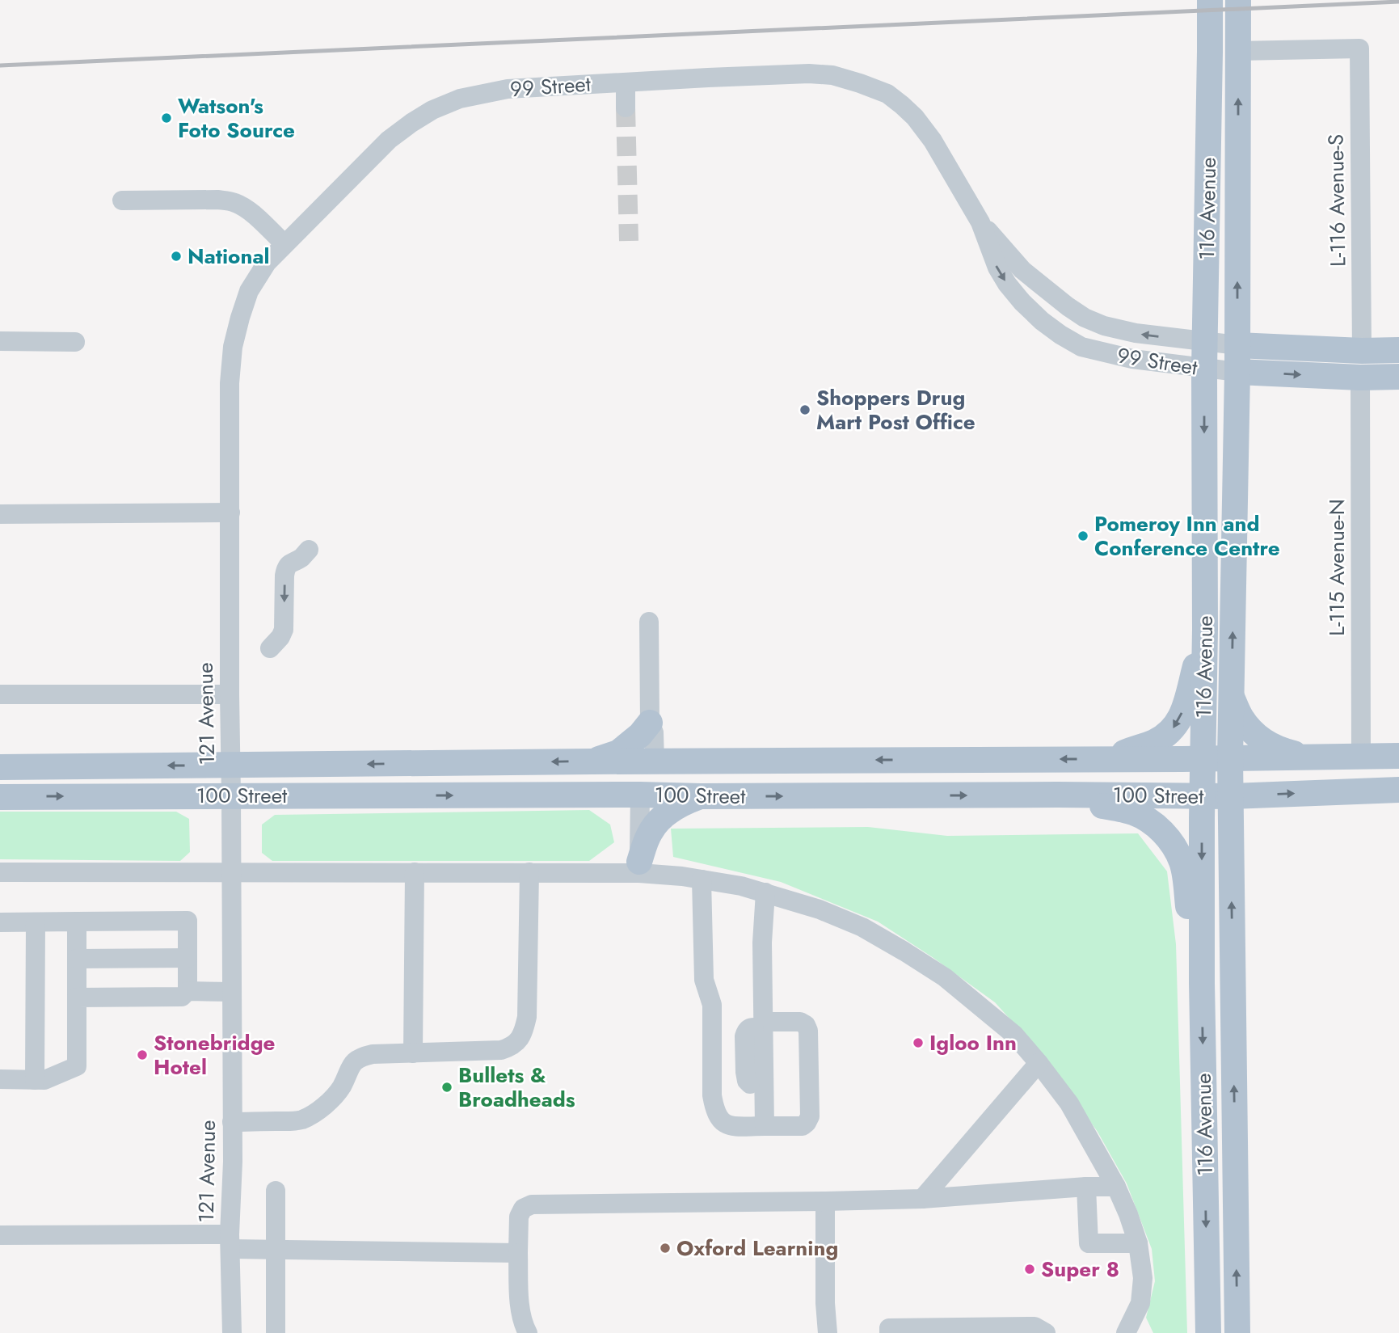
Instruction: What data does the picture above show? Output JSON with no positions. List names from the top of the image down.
{
  "streets": {
    "main road": ["99 Street", "116 Avenue", "100 Street"],
    "street": ["L-116 Avenue-S", "L-115 Avenue-N", "121 Avenue"]
  },
  "crossings": [
    ["99 Street", "L-116 Avenue-S"],
    ["99 Street", "116 Avenue"],
    ["99 Street", "L-115 Avenue-N"],
    ["99 Street", "121 Avenue"],
    ["L-116 Avenue-S", "116 Avenue"],
    ["116 Avenue", "100 Street"],
    ["L-115 Avenue-N", "100 Street"],
    ["121 Avenue", "100 Street"]
  ],
  "places": [
    "Watson's Foto Source",
    "National",
    "Shoppers Drug Mart Post Office",
    "Pomeroy Inn and Conference Centre",
    "Igloo Inn",
    "Stonebridge Hotel",
    "Bullets & Broadheads",
    "Oxford Learning",
    "Super 8"
  ]
}
